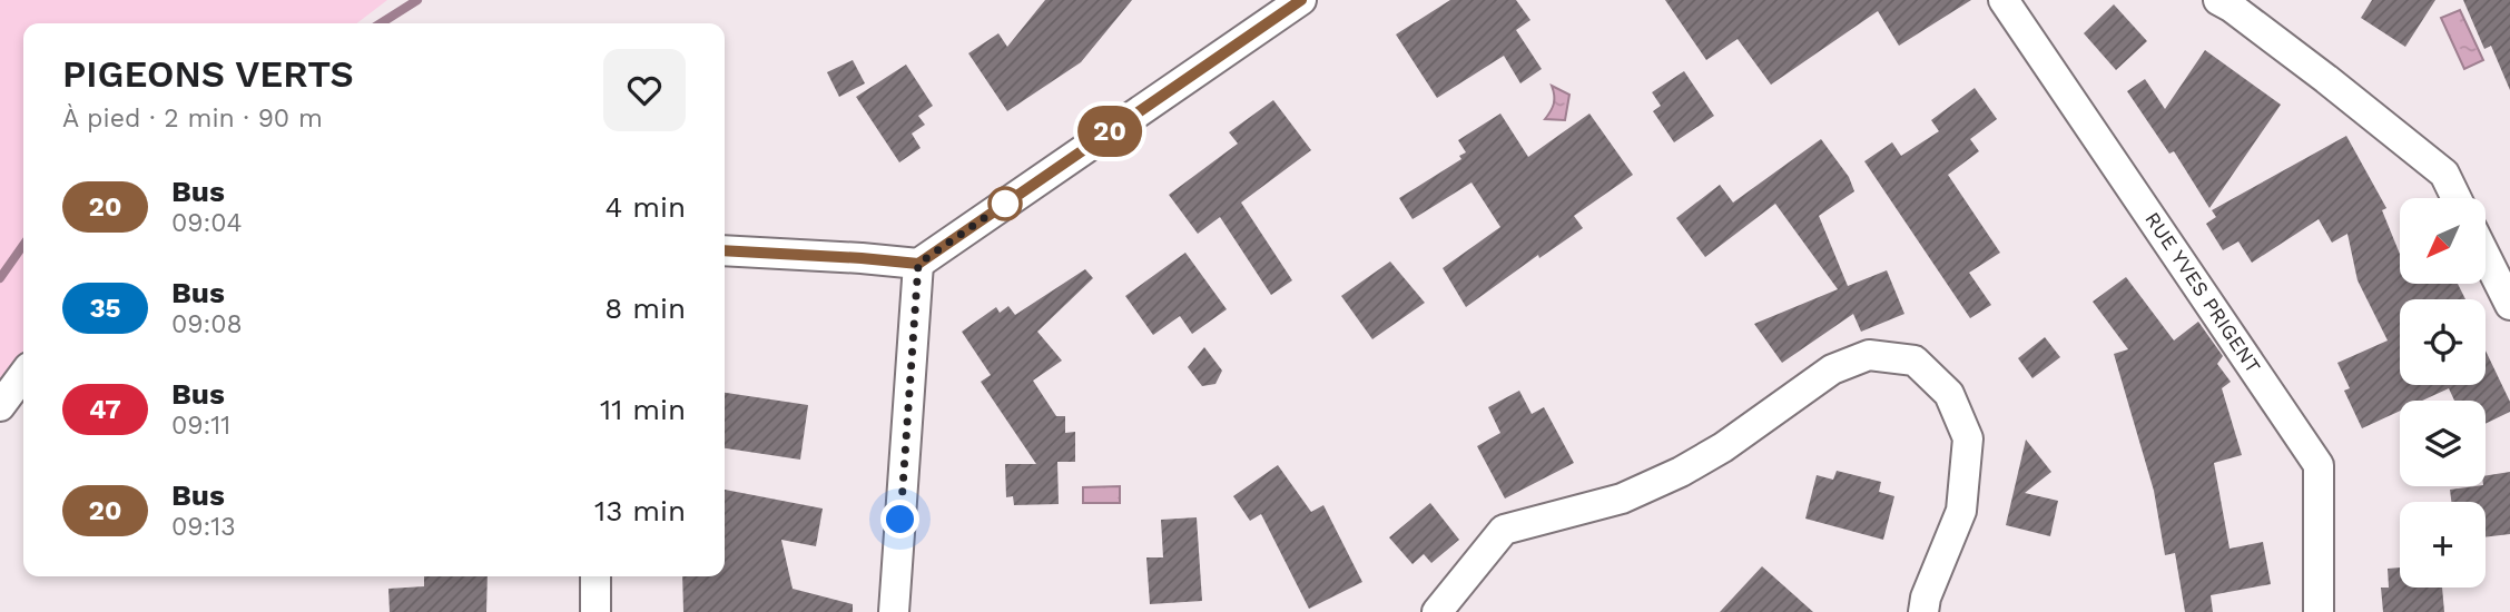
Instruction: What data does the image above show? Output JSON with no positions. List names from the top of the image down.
{
  "streets": {
    "street": ["RUE YVES PRIGENT"]
  },
  "lines": ["bus line 20"],
  "north": "bottom left",
  "page": {
    "on_map": "20",
    "heading": ["PIGEONS VERTS", "À pied · 2 min · 90 m"],
    "list": [
      {
        "mark": "20",
        "name": "Bus",
        "note": "09:04",
        "value": "4 min"
      },
      {
        "mark": "35",
        "name": "Bus",
        "note": "09:08",
        "value": "8 min"
      },
      {
        "mark": "47",
        "name": "Bus",
        "note": "09:11",
        "value": "11 min"
      },
      {
        "mark": "20",
        "name": "Bus",
        "note": "09:13",
        "value": "13 min"
      }
    ],
    "map_buttons": "+"
  }
}
